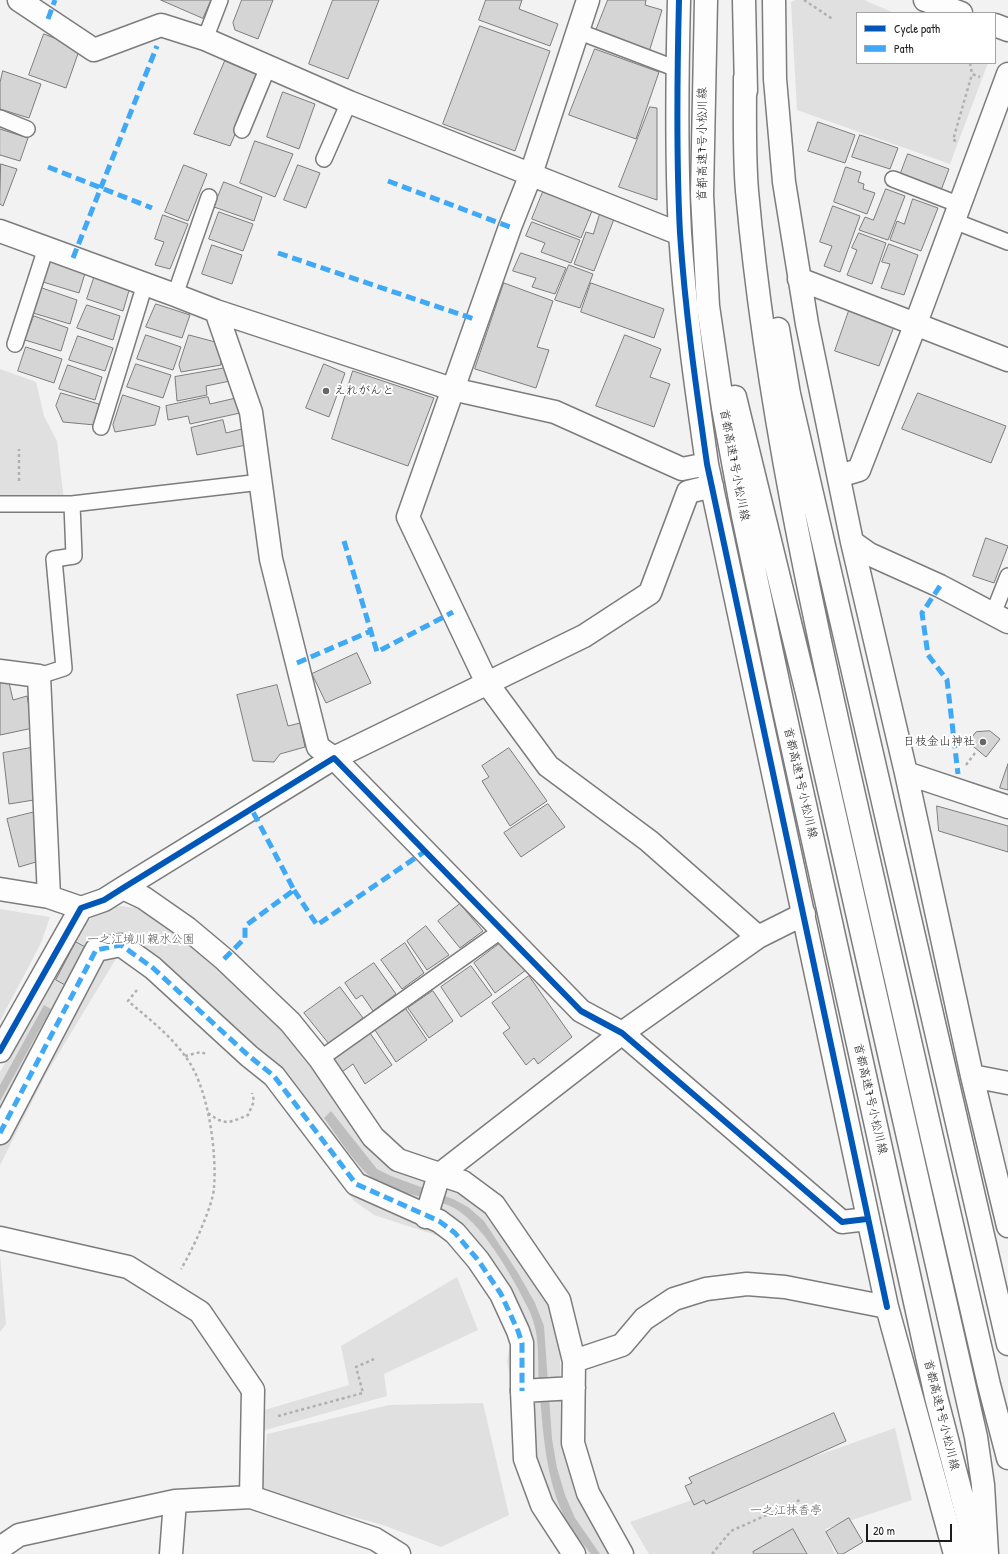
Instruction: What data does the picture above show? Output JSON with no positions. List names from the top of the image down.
{
  "streets": {
    "main road": ["首都高速7号小松川線"]
  },
  "parks": ["一之江境川親水公園", "一之江抹香亭"],
  "places": ["えれがんと", "日枝金山神社"],
  "legend": ["Cycle path", "Path"],
  "scale_bar": "20 m"
}
